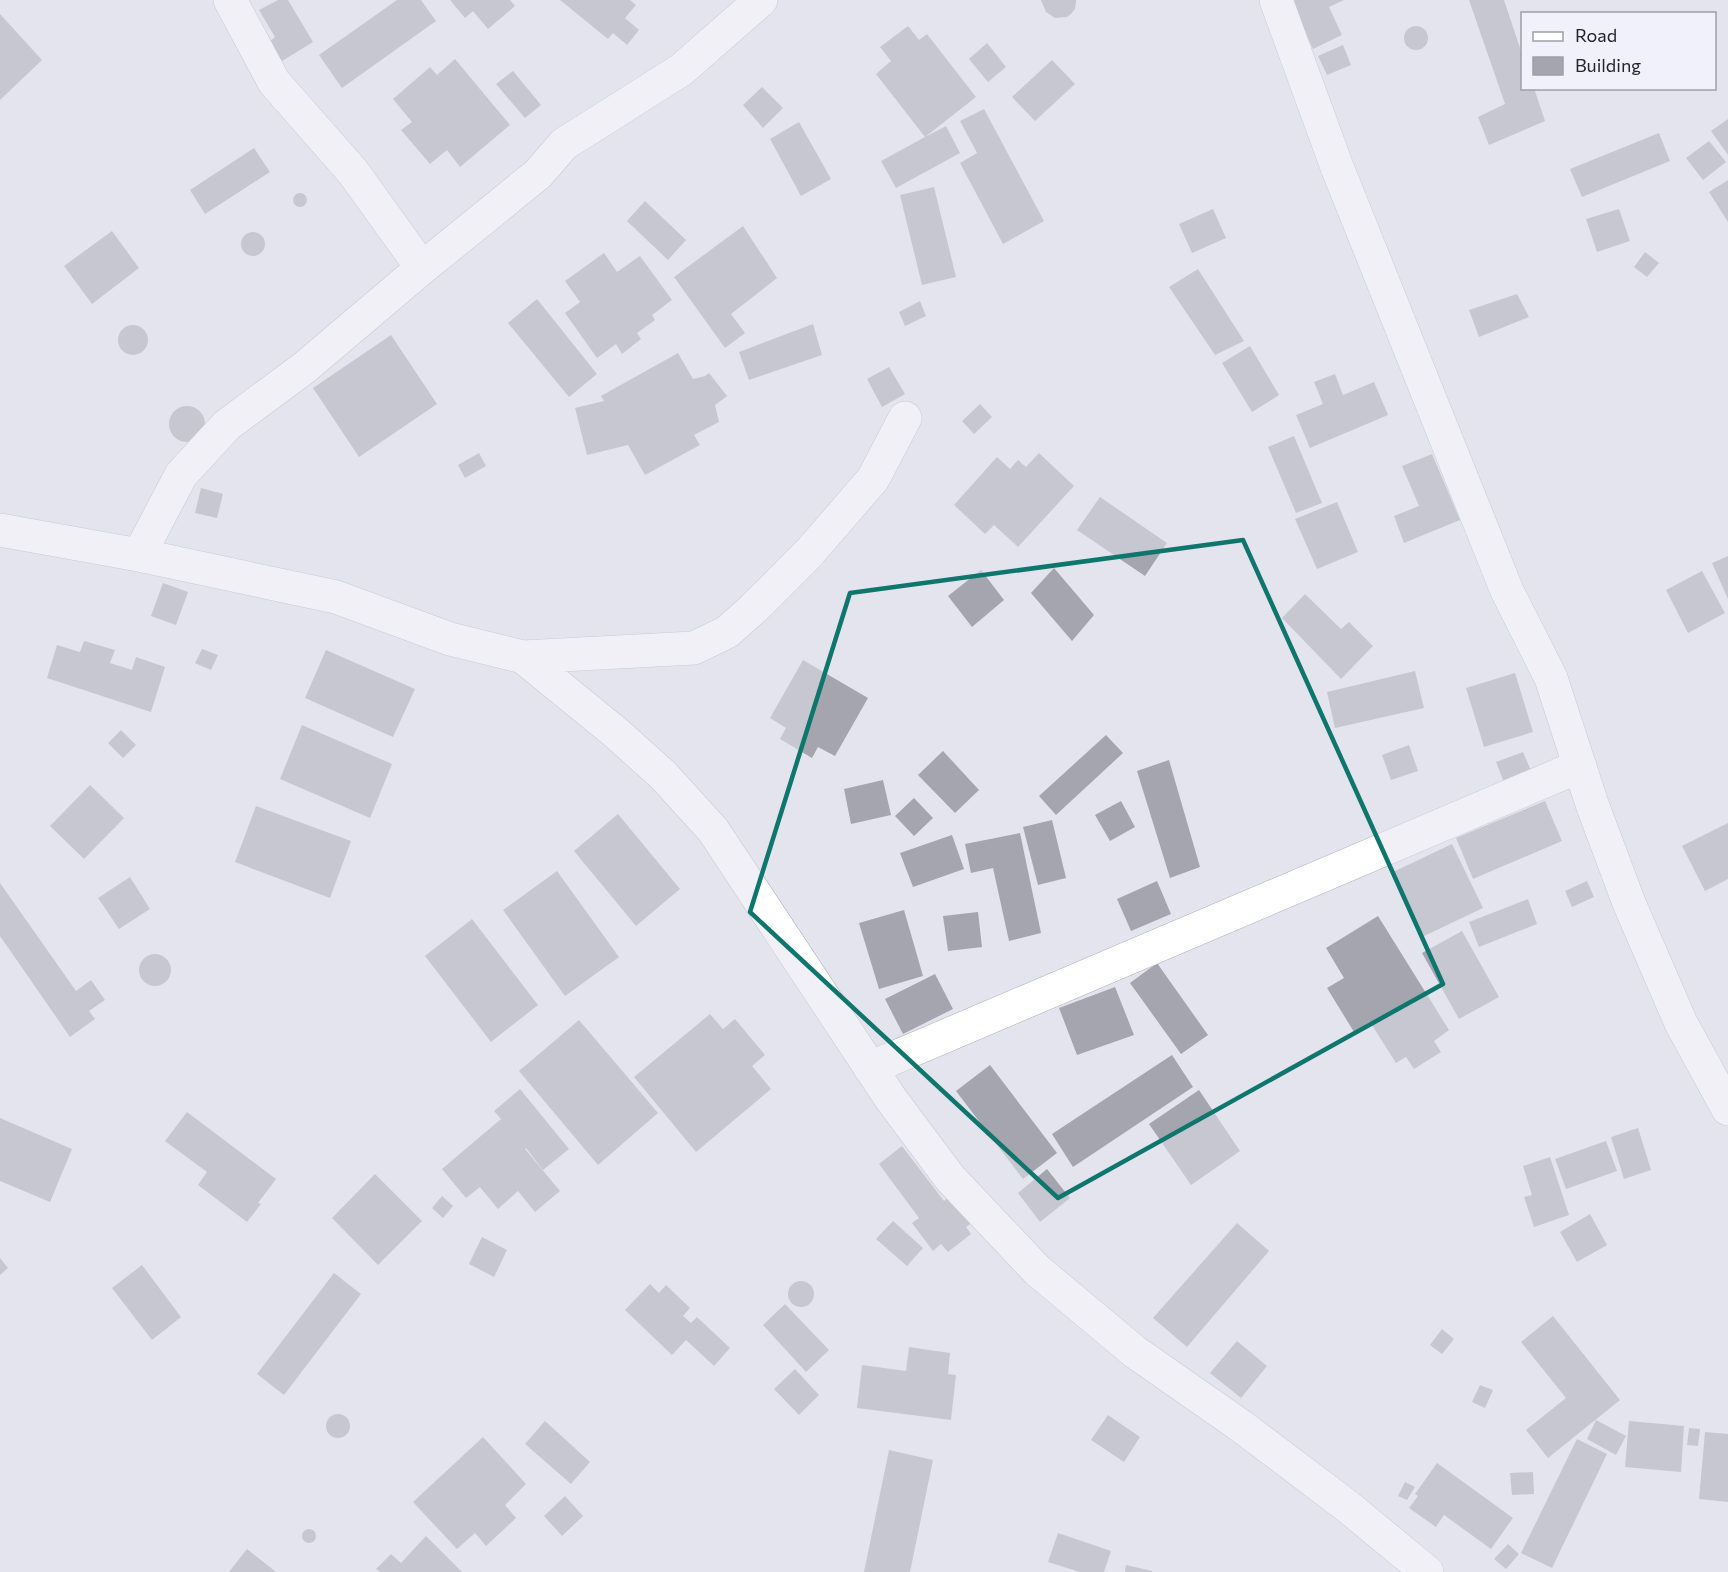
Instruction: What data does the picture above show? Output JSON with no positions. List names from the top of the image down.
{
  "legend": ["Road", "Building"]
}
